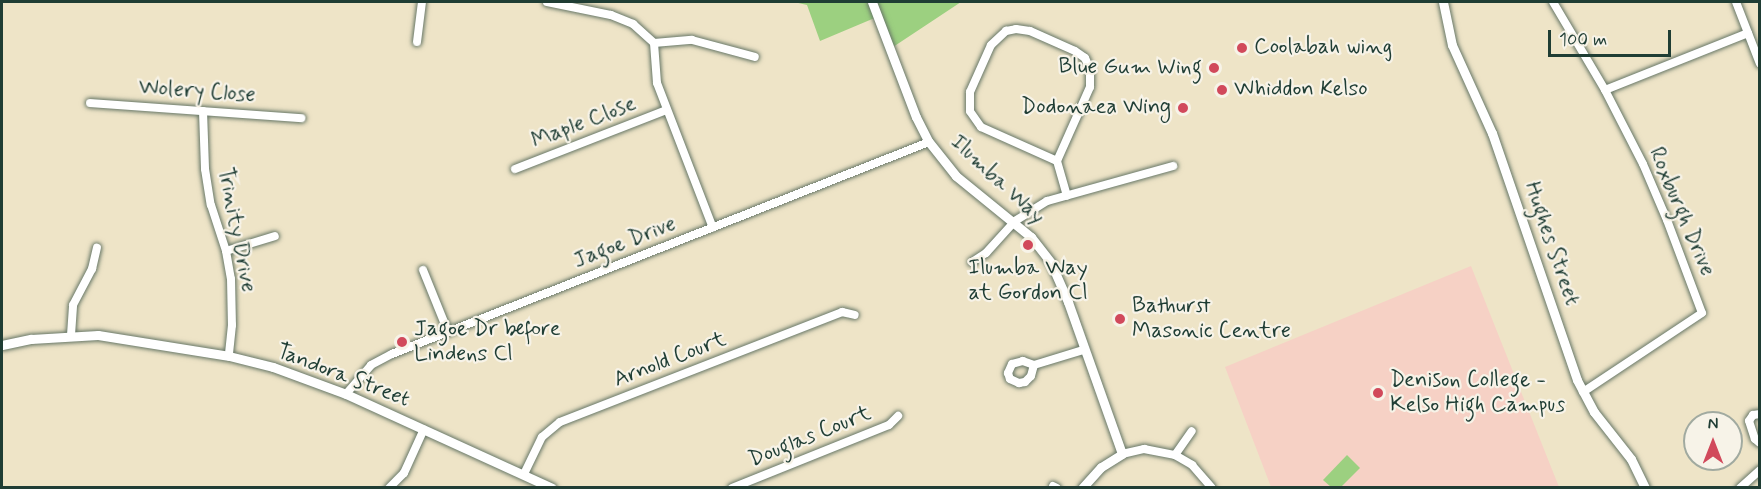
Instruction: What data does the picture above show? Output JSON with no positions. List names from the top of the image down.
{
  "streets": {
    "street": [
      "Wolery Close",
      "Maple Close",
      "Ilumba Way",
      "Roxburgh Drive",
      "Trinity Drive",
      "Jagoe Drive",
      "Hughes Street",
      "Arnold Court",
      "Tandora Street",
      "Douglas Court"
    ]
  },
  "crossings": [
    ["Wolery Close", "Trinity Drive"],
    ["Ilumba Way", "Jagoe Drive"],
    ["Roxburgh Drive", "Hughes Street"],
    ["Trinity Drive", "Tandora Street"],
    ["Jagoe Drive", "Tandora Street"],
    ["Arnold Court", "Tandora Street"]
  ],
  "places": [
    "Coolabah wing",
    "Blue Gum Wing",
    "Whiddon Kelso",
    "Dodonaea Wing",
    "Ilumba Way at Gordon Cl",
    "Bathurst Masonic Centre",
    "Jagoe Dr before Lindens Cl",
    "Denison College - Kelso High Campus"
  ],
  "scale_bar": "100 m",
  "north": "top"
}
